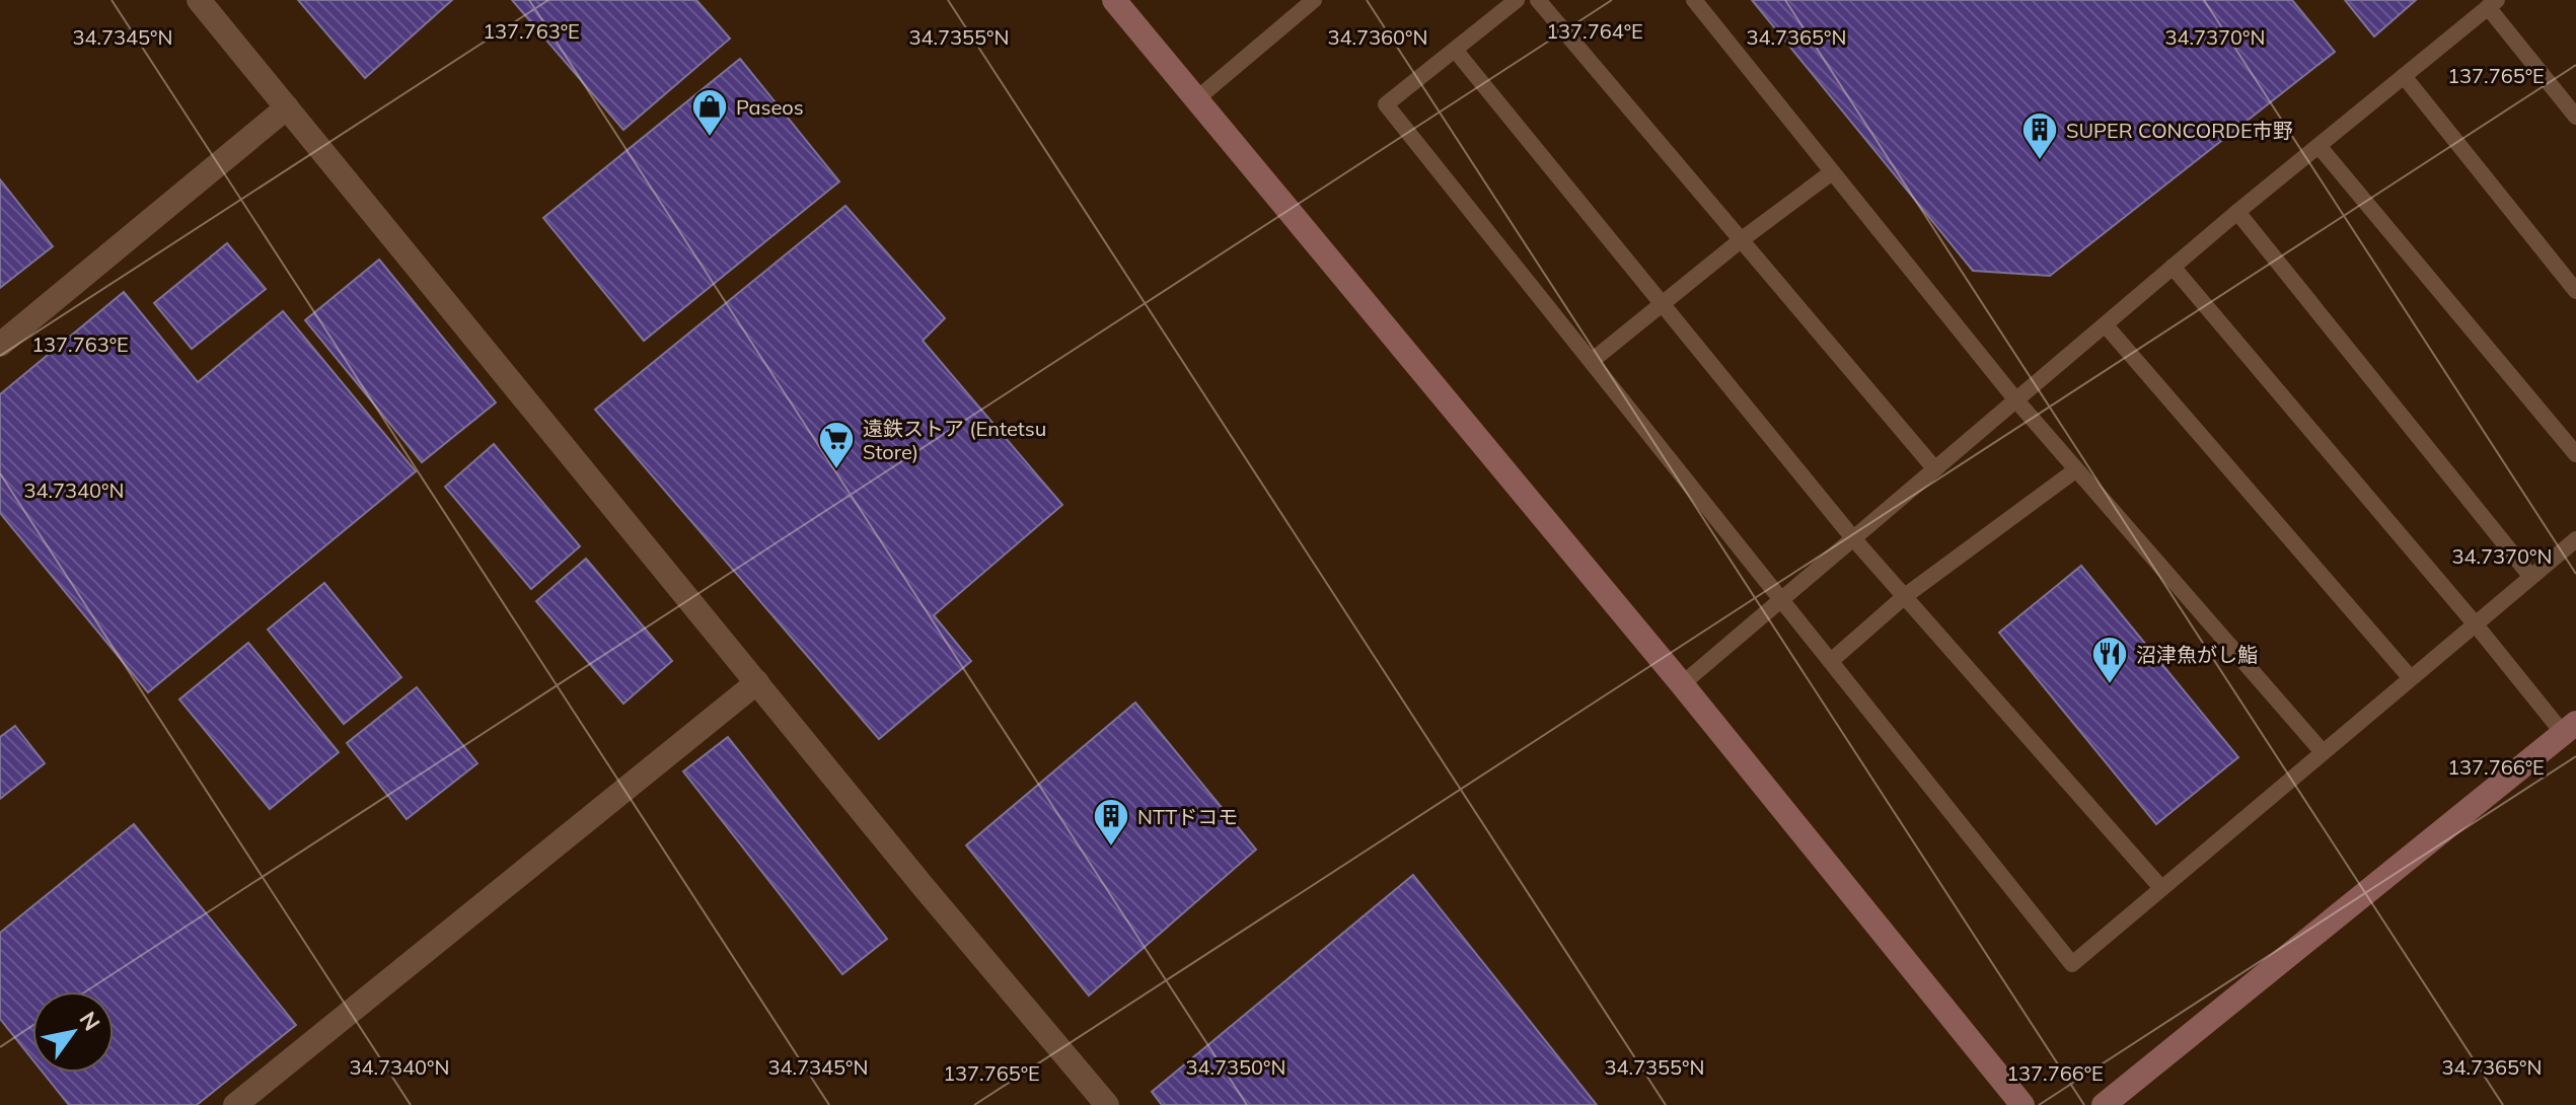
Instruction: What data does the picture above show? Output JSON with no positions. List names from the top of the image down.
{
  "places": {
    "shop": ["Paseos"],
    "building": ["SUPER CONCORDE市野", "NTTドコモ"],
    "supermarket": ["遠鉄ストア (Entetsu Store)"],
    "restaurant": ["沼津魚がし鮨"]
  },
  "north": "top right",
  "coordinates": [
    "137.763°E",
    "137.764°E",
    "34.7365°N",
    "34.7345°N",
    "34.7355°N",
    "34.7360°N",
    "34.7370°N",
    "137.765°E",
    "34.7340°N",
    "137.766°E",
    "34.7350°N"
  ]
}
